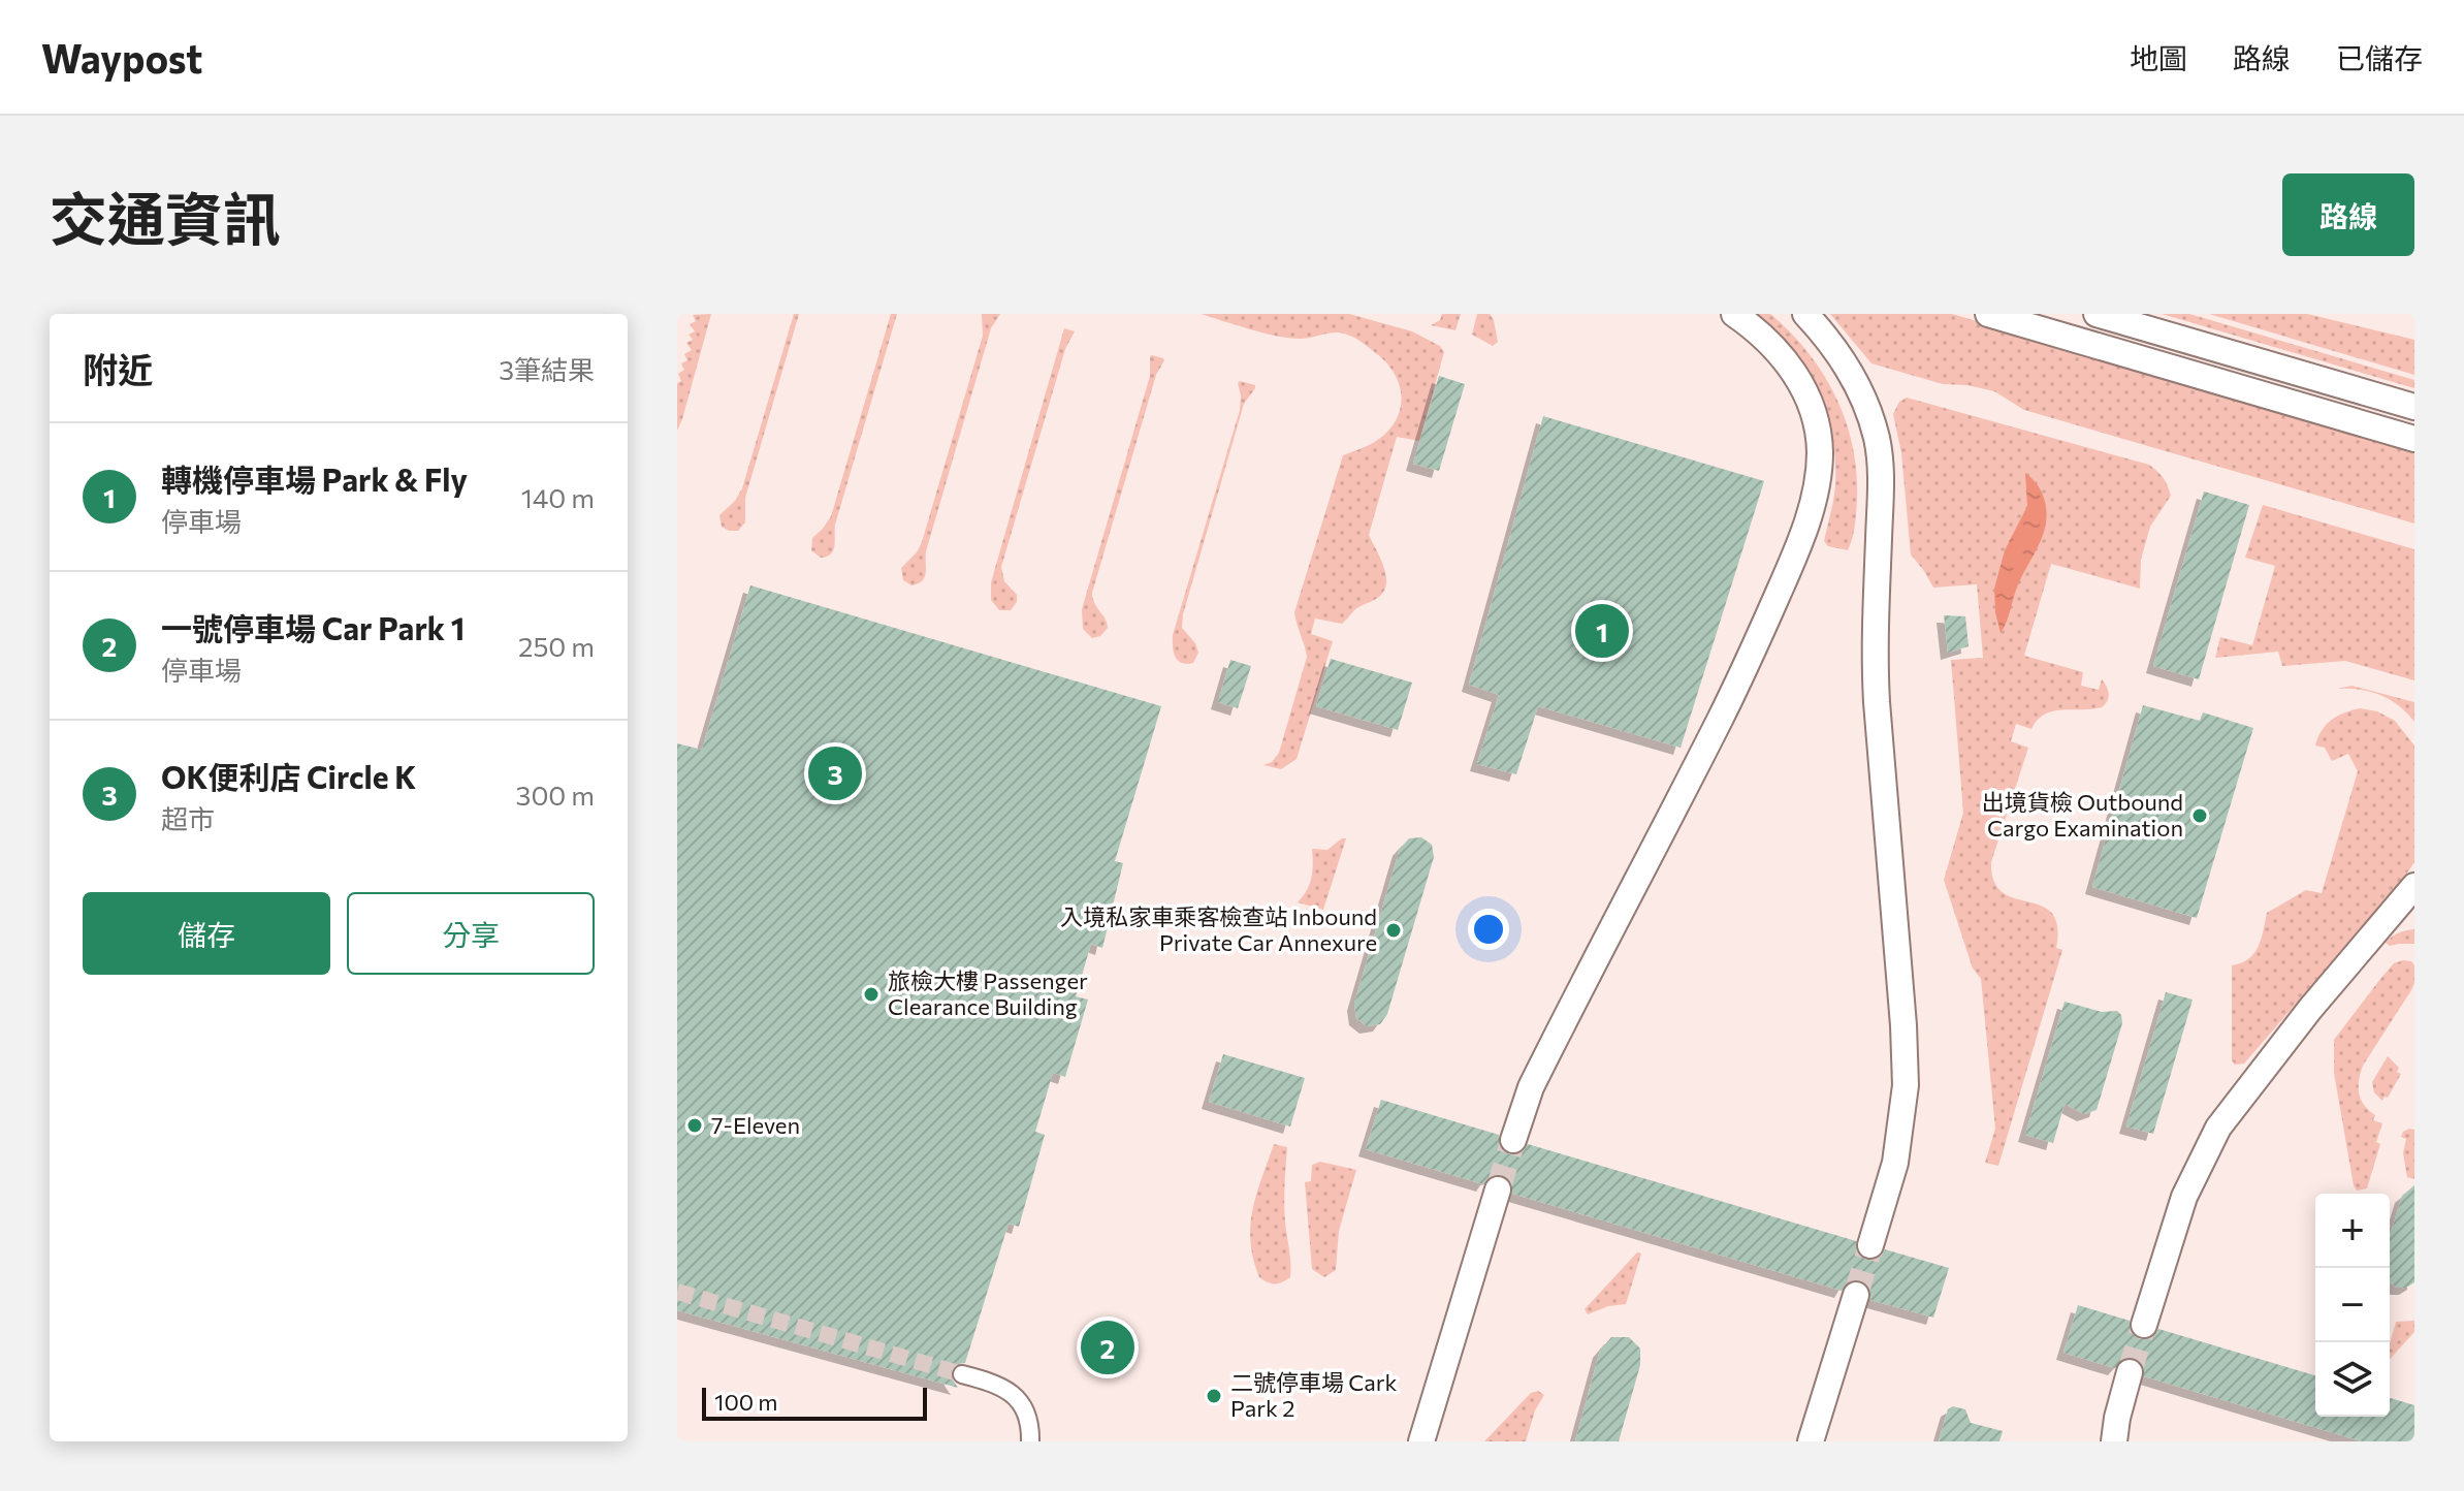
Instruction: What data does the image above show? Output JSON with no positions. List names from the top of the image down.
{
  "places": [
    "出境貨檢 Outbound Cargo Examination",
    "入境私家車乘客檢查站 Inbound Private Car Annexure",
    "旅檢大樓 Passenger Clearance Building",
    "7-Eleven",
    "二號停車場 Cark Park 2"
  ],
  "scale_bar": "100 m",
  "page": {
    "header": "Waypost",
    "nav": ["地圖", "路線", "已儲存"],
    "title": "交通資訊",
    "buttons": [
      "路線",
      ["儲存", "分享"]
    ],
    "heading": ["附近", "3筆結果"],
    "list": [
      {
        "mark": "1",
        "name": "轉機停車場 Park & Fly",
        "note": "停車場",
        "value": "140 m"
      },
      {
        "mark": "2",
        "name": "一號停車場 Car Park 1",
        "note": "停車場",
        "value": "250 m"
      },
      {
        "mark": "3",
        "name": "OK便利店 Circle K",
        "note": "超市",
        "value": "300 m"
      }
    ],
    "pins": ["1", "3", "2"],
    "map_buttons": ["+", "−"],
    "scale": "100 m"
  }
}
